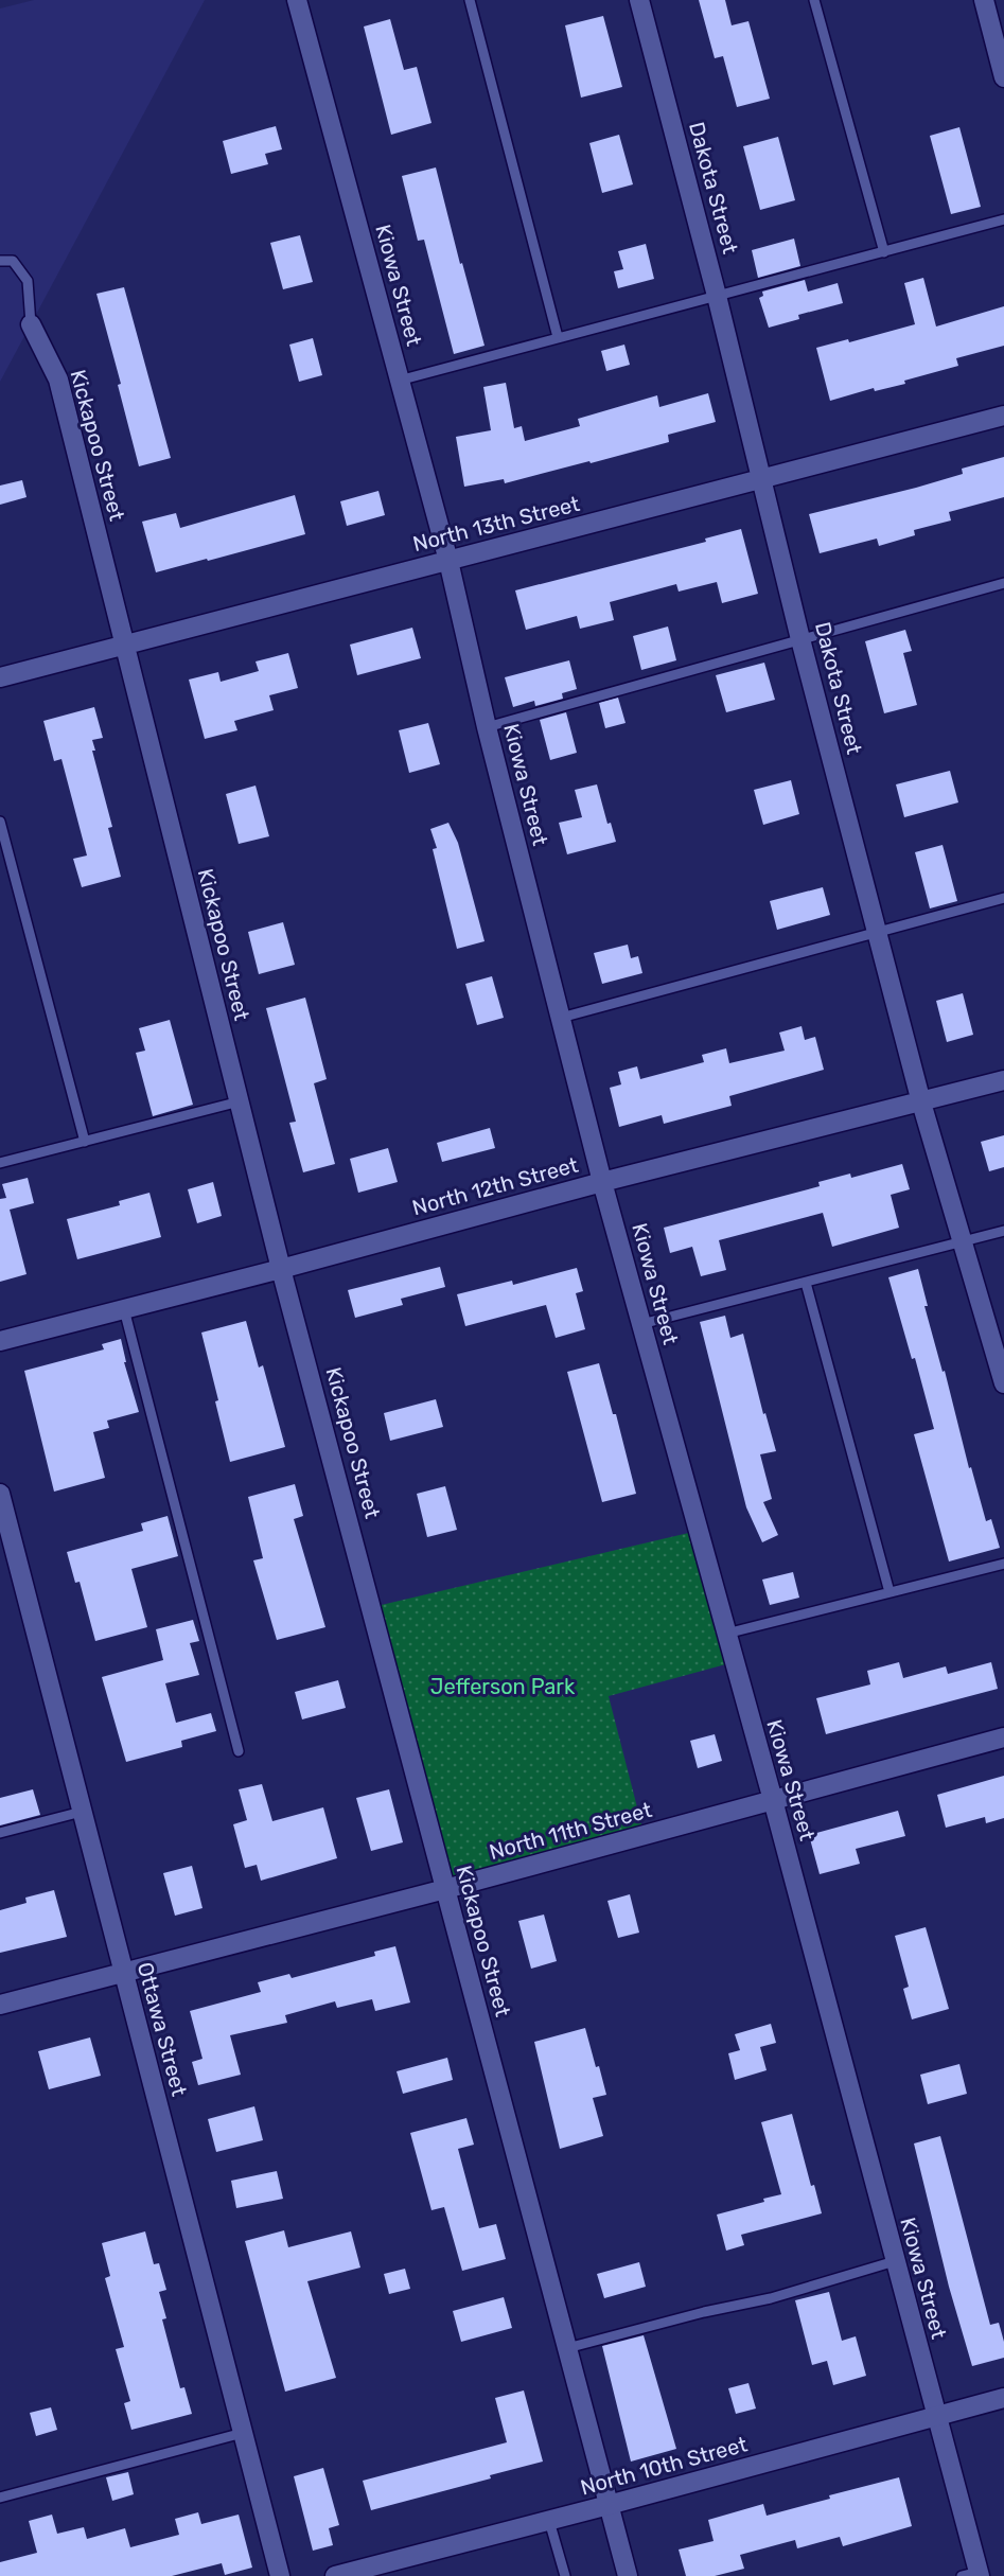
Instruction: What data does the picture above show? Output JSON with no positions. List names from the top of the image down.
{
  "streets": {
    "street": [
      "Dakota Street",
      "Kiowa Street",
      "Kickapoo Street",
      "North 13th Street",
      "North 12th Street",
      "North 11th Street",
      "Ottawa Street",
      "North 10th Street"
    ]
  },
  "crossings": [
    ["Dakota Street", "North 13th Street"],
    ["Dakota Street", "North 12th Street"],
    ["Kiowa Street", "North 13th Street"],
    ["Kiowa Street", "North 12th Street"],
    ["Kiowa Street", "North 11th Street"],
    ["Kiowa Street", "North 10th Street"],
    ["Kickapoo Street", "North 13th Street"],
    ["Kickapoo Street", "North 12th Street"],
    ["Kickapoo Street", "North 11th Street"],
    ["Kickapoo Street", "North 10th Street"],
    ["North 11th Street", "Ottawa Street"]
  ],
  "parks": ["Jefferson Park"]
}
